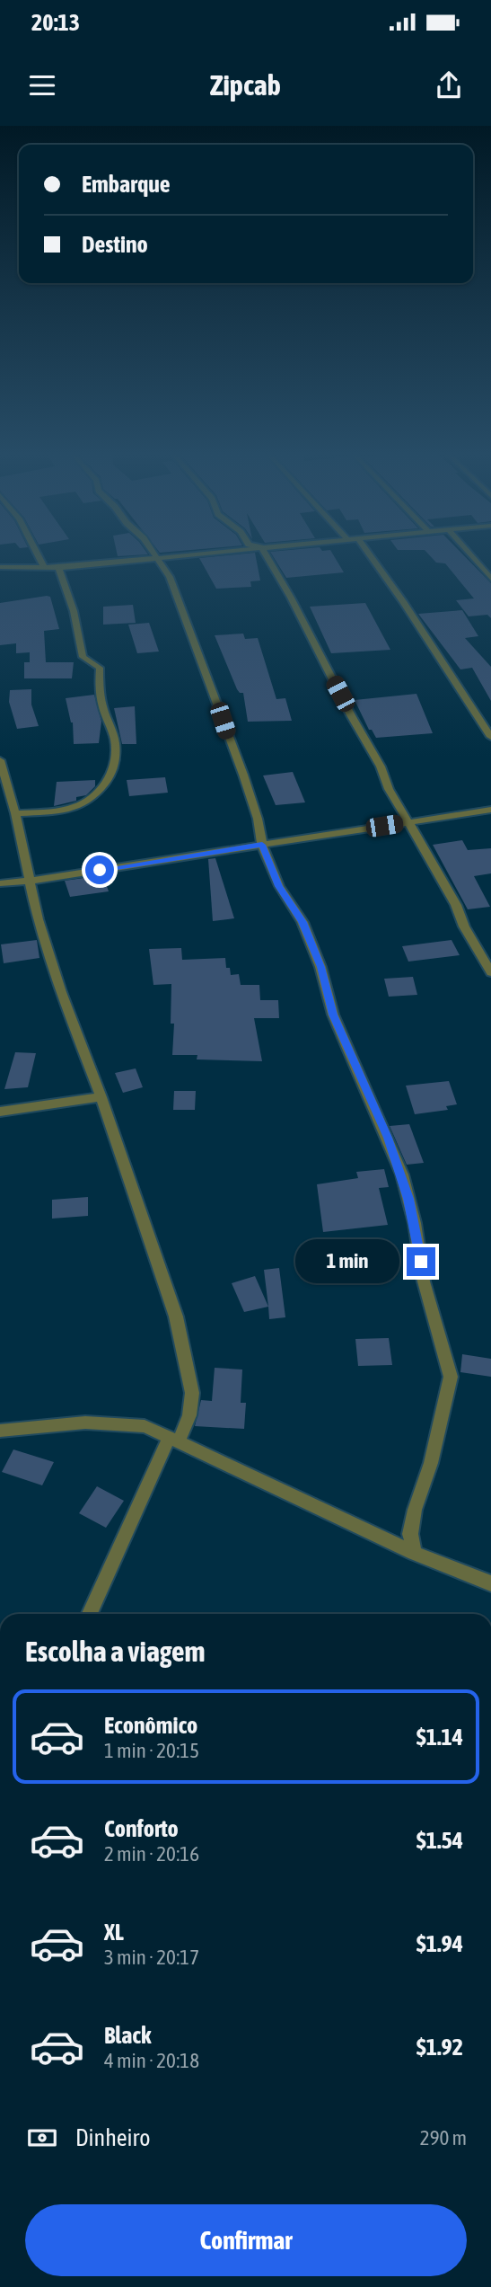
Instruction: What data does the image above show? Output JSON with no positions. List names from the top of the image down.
{
  "page": {
    "status": "20:13",
    "header": "Zipcab",
    "banner": ["Embarque", "Destino"],
    "bubble": "1 min",
    "heading": "Escolha a viagem",
    "list": [
      {
        "name": "Econômico",
        "note": "1 min · 20:15",
        "value": "$1.14"
      },
      {
        "name": "Conforto",
        "note": "2 min · 20:16",
        "value": "$1.54"
      },
      {
        "name": "XL",
        "note": "3 min · 20:17",
        "value": "$1.94"
      },
      {
        "name": "Black",
        "note": "4 min · 20:18",
        "value": "$1.92"
      }
    ],
    "pay": ["Dinheiro", "290 m"],
    "buttons": "Confirmar"
  }
}
